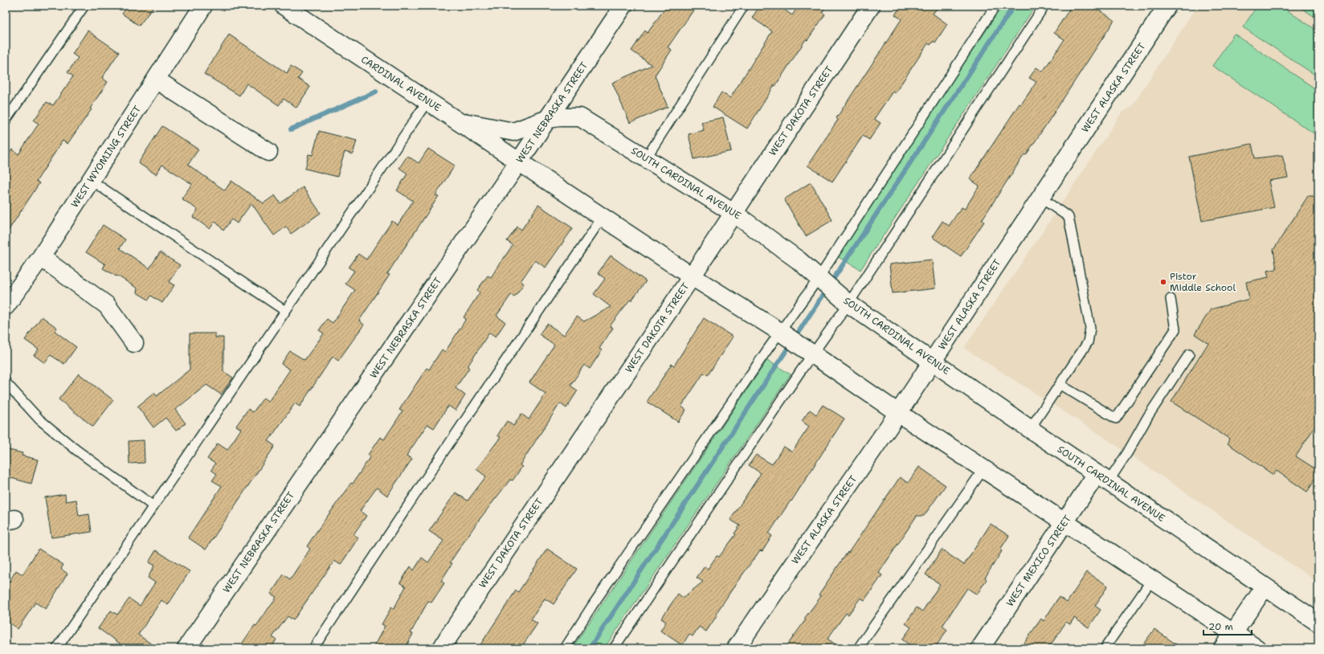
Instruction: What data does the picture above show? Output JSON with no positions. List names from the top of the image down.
{
  "streets": {
    "street": [
      "CARDINAL AVENUE",
      "WEST ALASKA STREET",
      "WEST DAKOTA STREET",
      "WEST NEBRASKA STREET",
      "WEST WYOMING STREET",
      "SOUTH CARDINAL AVENUE",
      "WEST MEXICO STREET"
    ]
  },
  "crossings": [
    ["CARDINAL AVENUE", "WEST NEBRASKA STREET"],
    ["CARDINAL AVENUE", "SOUTH CARDINAL AVENUE"],
    ["WEST ALASKA STREET", "SOUTH CARDINAL AVENUE"],
    ["WEST DAKOTA STREET", "SOUTH CARDINAL AVENUE"],
    ["WEST NEBRASKA STREET", "SOUTH CARDINAL AVENUE"],
    ["SOUTH CARDINAL AVENUE", "WEST MEXICO STREET"]
  ],
  "places": ["Pistor Middle School"],
  "scale_bar": "20 m"
}
